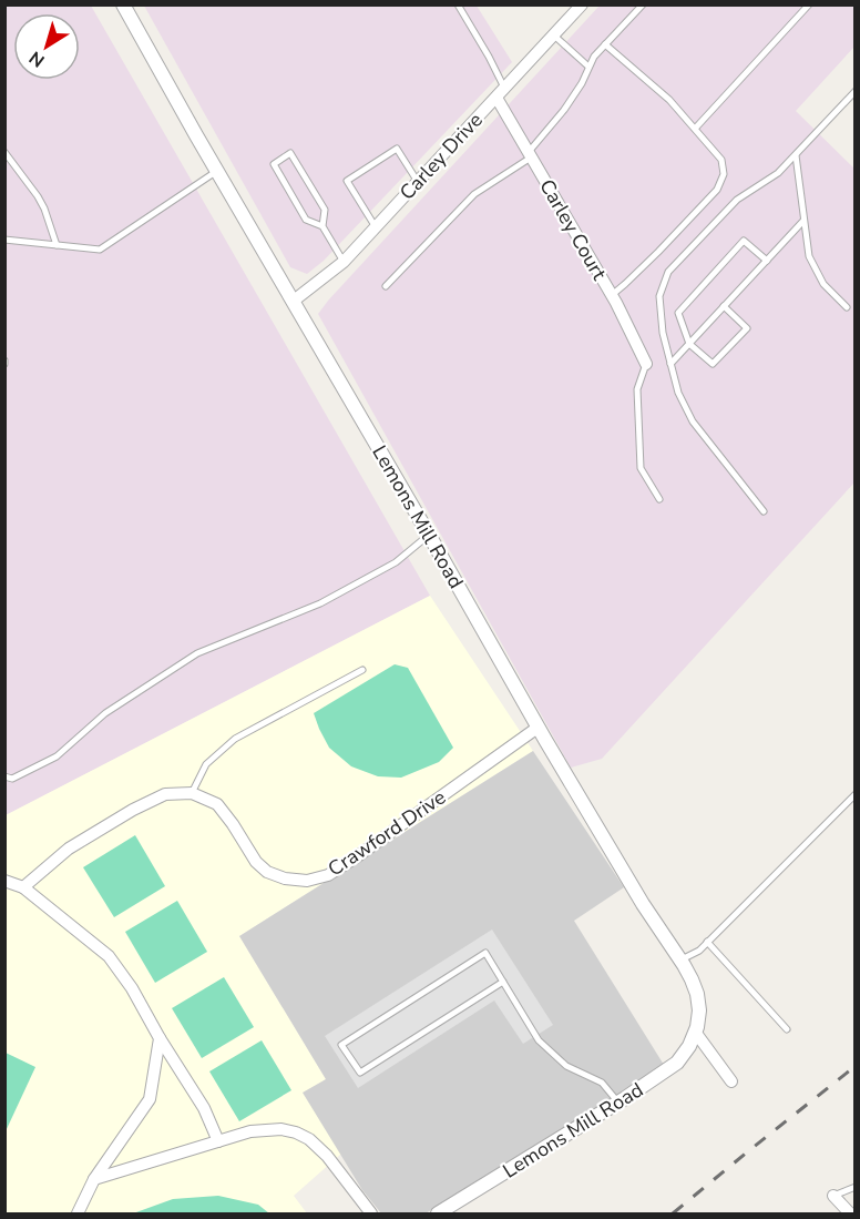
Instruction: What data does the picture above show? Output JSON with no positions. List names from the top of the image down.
{
  "streets": {
    "street": [
      "Carley Drive",
      "Carley Court",
      "Lemons Mill Road",
      "Crawford Drive"
    ]
  },
  "crossings": [
    ["Carley Drive", "Carley Court"],
    ["Carley Drive", "Lemons Mill Road"],
    ["Lemons Mill Road", "Crawford Drive"]
  ],
  "north": "bottom left"
}
